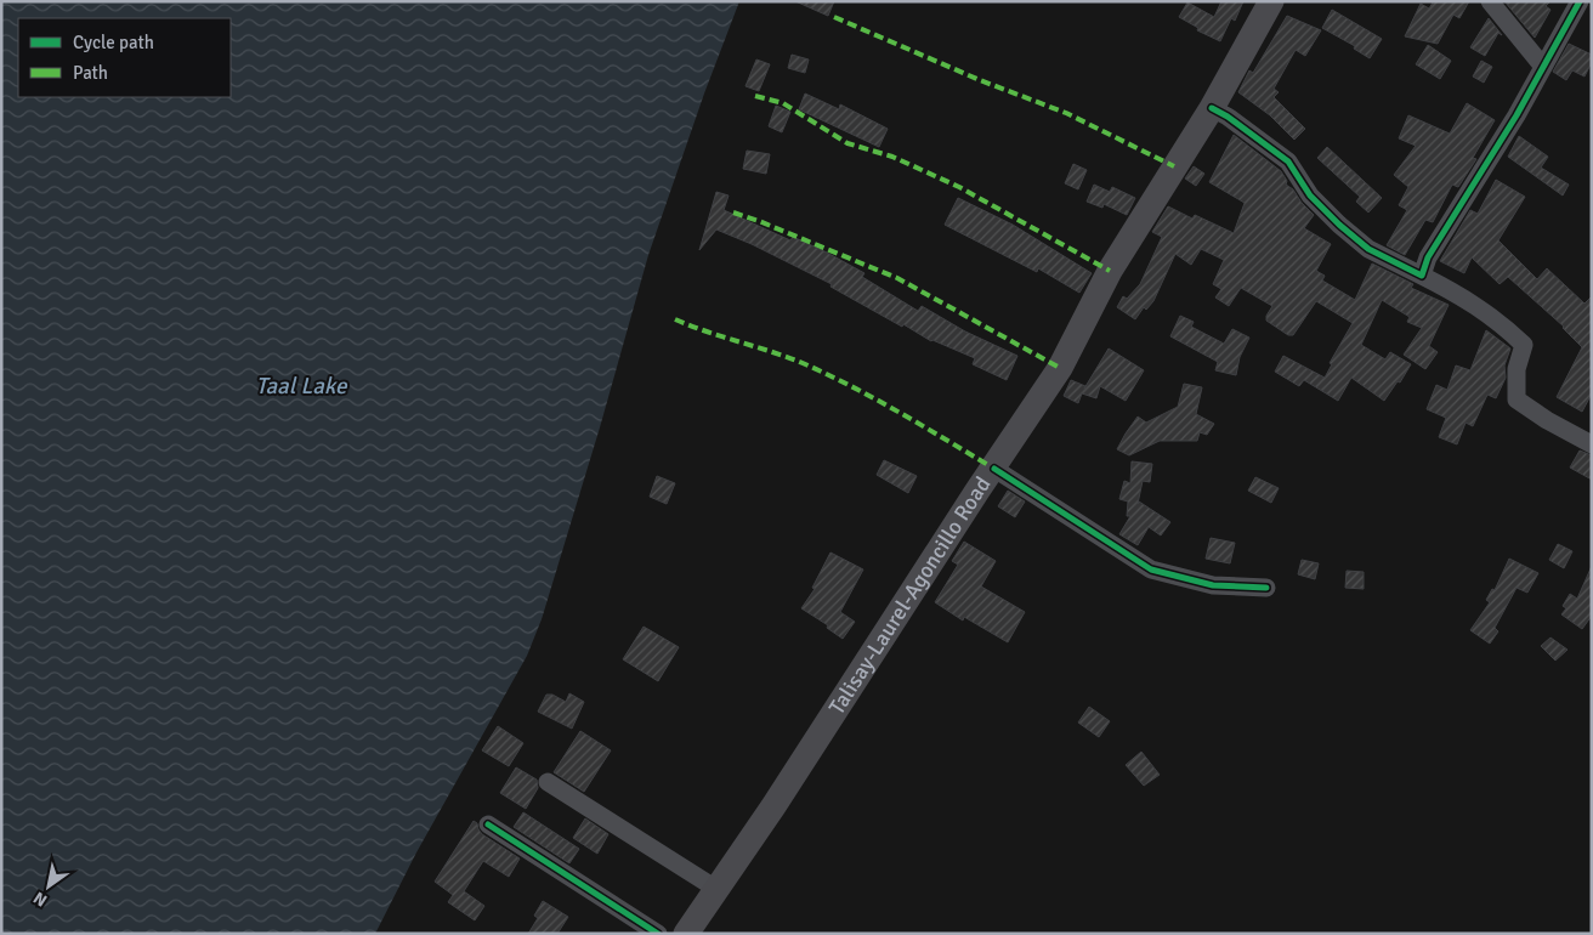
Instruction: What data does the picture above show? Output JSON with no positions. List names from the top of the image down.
{
  "streets": {
    "main road": ["Talisay-Laurel-Agoncillo Road"]
  },
  "water": ["Taal Lake"],
  "legend": ["Cycle path", "Path"],
  "north": "bottom left"
}
